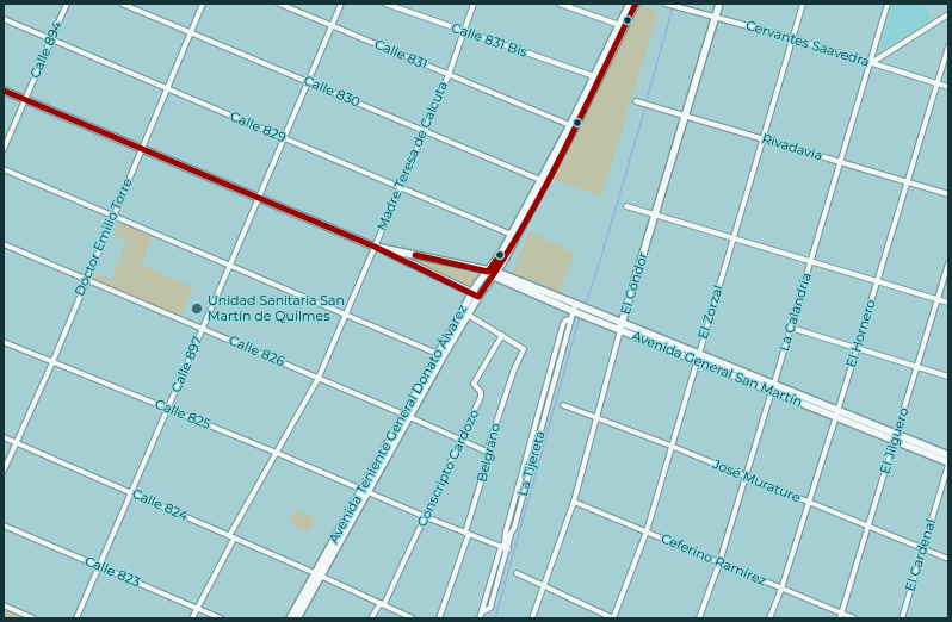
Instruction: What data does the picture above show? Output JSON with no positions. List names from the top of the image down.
{
  "streets": {
    "main road": ["El Cóndor", "Avenida General San Martín", "Avenida Teniente General Donato Álvarez"],
    "street": [
      "Calle 831 Bis",
      "Cervantes Saavedra",
      "Calle 894",
      "Calle 831",
      "Calle 830",
      "Calle 829",
      "Rivadavia",
      "Madre Teresa de Calcuta",
      "Doctor Emilio Torre",
      "El Zorzal",
      "La Calandria",
      "El Hornero",
      "Calle 826",
      "Calle 897",
      "Calle 825",
      "El Jilguero",
      "Belgrano",
      "La Tijereta",
      "Conscripto Cardozo",
      "José Murature",
      "Calle 824",
      "El Cardenal",
      "Ceferino Ramírez",
      "Calle 823"
    ]
  },
  "crossings": [
    ["Calle 831 Bis", "Madre Teresa de Calcuta"],
    ["Calle 831 Bis", "Avenida Teniente General Donato Álvarez"],
    ["Cervantes Saavedra", "El Cóndor"],
    ["Cervantes Saavedra", "El Zorzal"],
    ["Cervantes Saavedra", "La Calandria"],
    ["Cervantes Saavedra", "El Hornero"],
    ["Calle 894", "Calle 829"],
    ["Calle 894", "Avenida General San Martín"],
    ["Calle 831", "Madre Teresa de Calcuta"],
    ["Calle 831", "Calle 897"],
    ["Calle 831", "Avenida Teniente General Donato Álvarez"],
    ["Calle 830", "Madre Teresa de Calcuta"],
    ["Calle 830", "Doctor Emilio Torre"],
    ["Calle 830", "Calle 897"],
    ["Calle 830", "Avenida Teniente General Donato Álvarez"],
    ["Calle 829", "Madre Teresa de Calcuta"],
    ["Calle 829", "Doctor Emilio Torre"],
    ["Calle 829", "Calle 897"],
    ["Calle 829", "Avenida Teniente General Donato Álvarez"],
    ["Rivadavia", "El Cóndor"],
    ["Rivadavia", "El Zorzal"],
    ["Rivadavia", "La Calandria"],
    ["Rivadavia", "El Hornero"],
    ["Madre Teresa de Calcuta", "Calle 826"],
    ["Madre Teresa de Calcuta", "Avenida General San Martín"],
    ["Madre Teresa de Calcuta", "Calle 825"],
    ["Madre Teresa de Calcuta", "Calle 824"],
    ["Madre Teresa de Calcuta", "Calle 823"],
    ["Doctor Emilio Torre", "Calle 826"],
    ["Doctor Emilio Torre", "Avenida General San Martín"],
    ["Doctor Emilio Torre", "Calle 825"],
    ["Doctor Emilio Torre", "Calle 824"],
    ["El Cóndor", "Avenida General San Martín"],
    ["El Cóndor", "José Murature"],
    ["El Cóndor", "Ceferino Ramírez"],
    ["El Zorzal", "Avenida General San Martín"],
    ["El Zorzal", "José Murature"],
    ["El Zorzal", "Ceferino Ramírez"],
    ["La Calandria", "Avenida General San Martín"],
    ["La Calandria", "José Murature"],
    ["La Calandria", "Ceferino Ramírez"],
    ["El Hornero", "Avenida General San Martín"],
    ["El Hornero", "José Murature"],
    ["El Hornero", "Ceferino Ramírez"],
    ["Calle 826", "Calle 897"],
    ["Calle 826", "Avenida Teniente General Donato Álvarez"],
    ["Calle 897", "Avenida General San Martín"],
    ["Calle 897", "Calle 825"],
    ["Calle 897", "Calle 824"],
    ["Calle 897", "Calle 823"],
    ["Avenida General San Martín", "Avenida Teniente General Donato Álvarez"],
    ["Avenida General San Martín", "El Jilguero"],
    ["Avenida General San Martín", "La Tijereta"],
    ["Avenida General San Martín", "El Cardenal"],
    ["Calle 825", "Avenida Teniente General Donato Álvarez"],
    ["Calle 825", "Belgrano"],
    ["Calle 825", "La Tijereta"],
    ["Calle 825", "Conscripto Cardozo"],
    ["Avenida Teniente General Donato Álvarez", "Calle 824"],
    ["El Jilguero", "José Murature"],
    ["El Jilguero", "Ceferino Ramírez"],
    ["Belgrano", "Conscripto Cardozo"],
    ["Conscripto Cardozo", "Calle 824"],
    ["José Murature", "El Cardenal"]
  ],
  "places": ["Unidad Sanitaria San Martín de Quilmes"]
}
